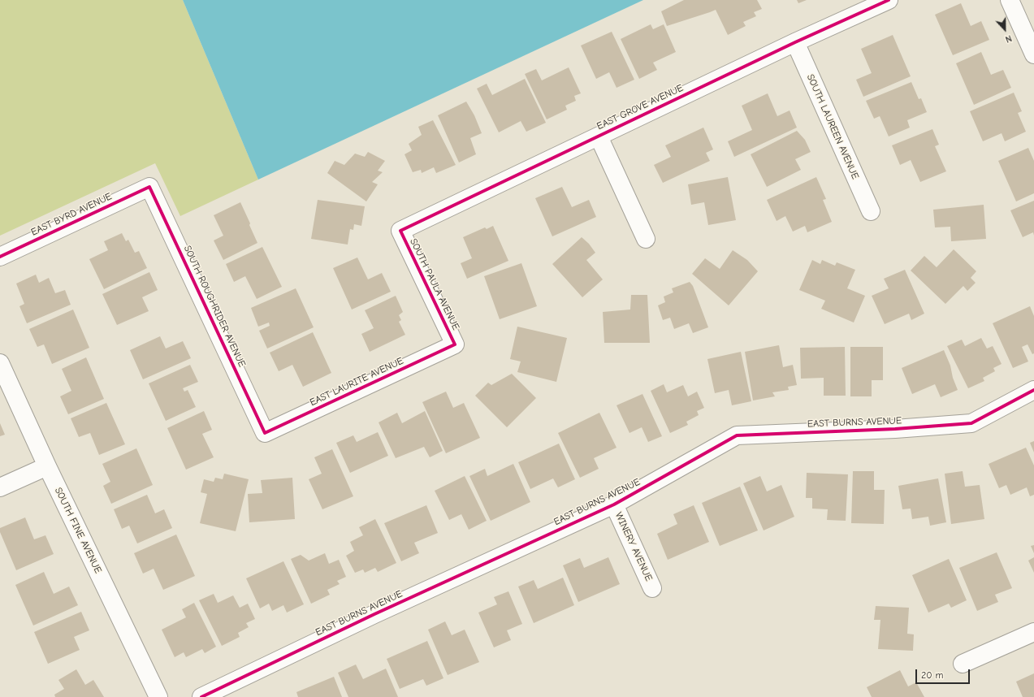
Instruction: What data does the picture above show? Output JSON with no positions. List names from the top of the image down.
{
  "streets": {
    "street": [
      "EAST GROVE AVENUE",
      "SOUTH LAUREEN AVENUE",
      "EAST BYRD AVENUE",
      "SOUTH PAULA AVENUE",
      "SOUTH ROUGHRIDER AVENUE",
      "EAST LAURITE AVENUE",
      "EAST BURNS AVENUE",
      "SOUTH FINE AVENUE",
      "WINERY AVENUE"
    ]
  },
  "crossings": [
    ["EAST GROVE AVENUE", "SOUTH LAUREEN AVENUE"],
    ["EAST GROVE AVENUE", "SOUTH PAULA AVENUE"],
    ["EAST BYRD AVENUE", "SOUTH ROUGHRIDER AVENUE"],
    ["SOUTH PAULA AVENUE", "EAST LAURITE AVENUE"],
    ["SOUTH ROUGHRIDER AVENUE", "EAST LAURITE AVENUE"],
    ["EAST BURNS AVENUE", "WINERY AVENUE"]
  ],
  "scale_bar": "20 m",
  "north": "bottom"
}
